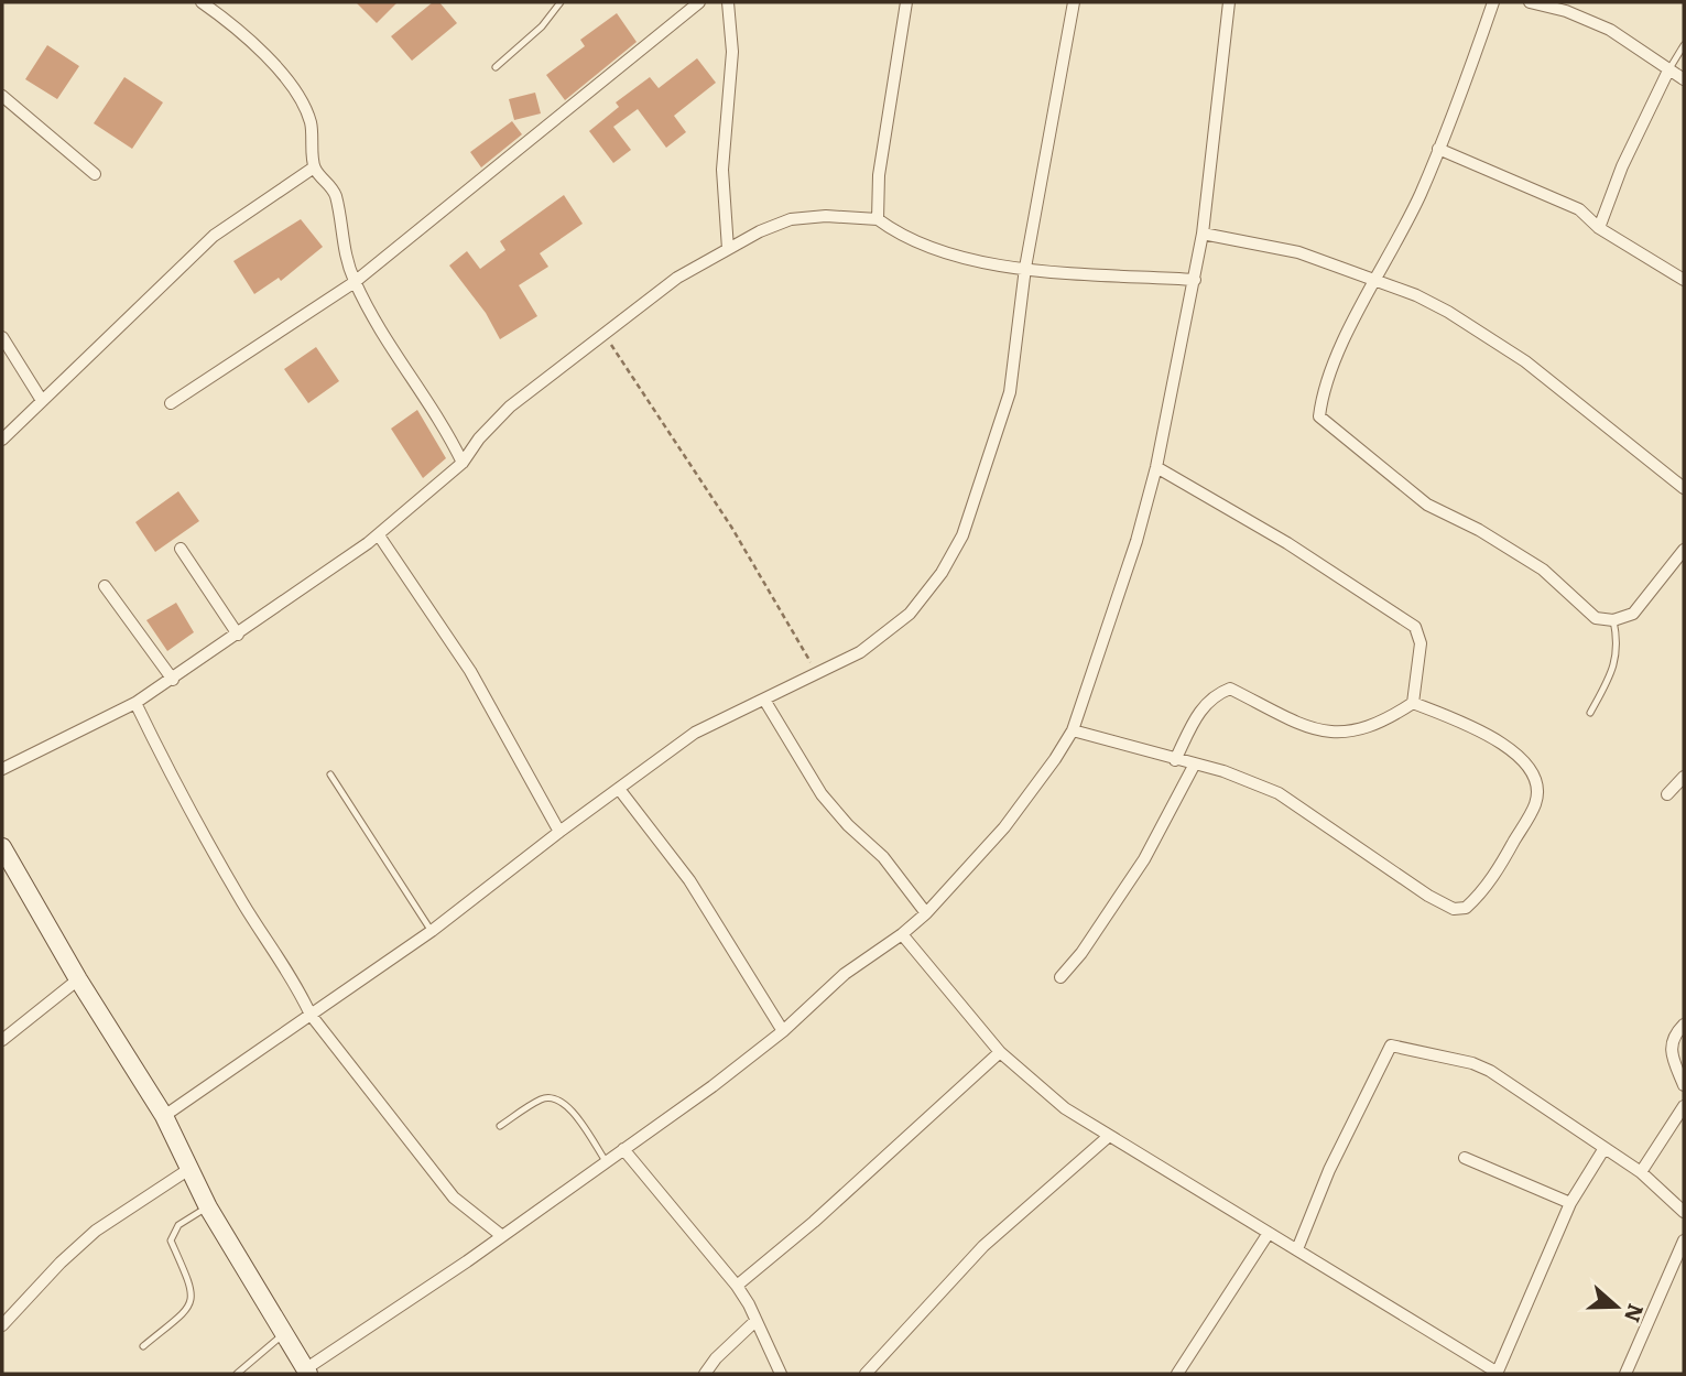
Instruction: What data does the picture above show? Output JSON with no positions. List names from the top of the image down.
{
  "north": "right"
}
